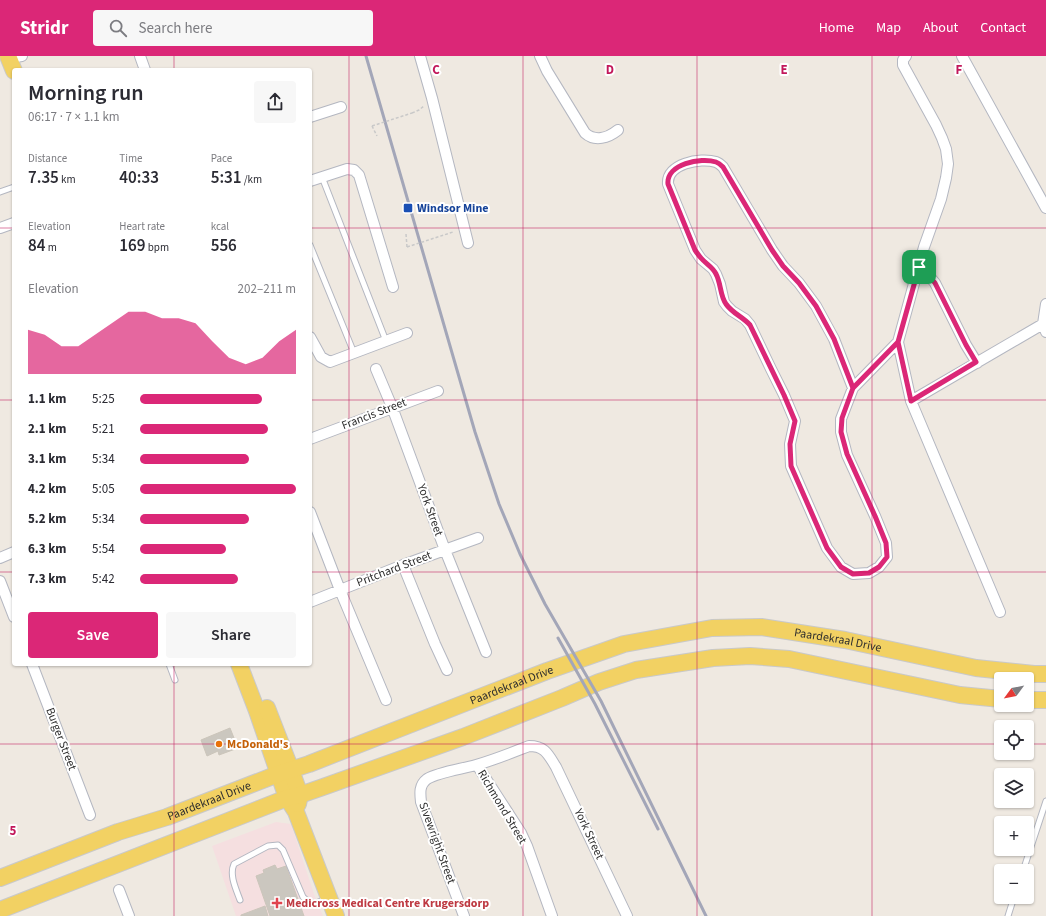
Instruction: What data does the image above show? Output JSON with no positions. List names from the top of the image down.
{
  "streets": {
    "main road": ["Paardekraal Drive"],
    "street": [
      "Francis Street",
      "York Street",
      "Pritchard Street",
      "Burger Street",
      "Richmond Street",
      "Sivewright Street"
    ]
  },
  "crossings": [
    ["Francis Street", "York Street"],
    ["York Street", "Pritchard Street"],
    ["York Street", "Sivewright Street"],
    ["Richmond Street", "Sivewright Street"]
  ],
  "places": {
    "transit": ["Windsor Mine"],
    "other": ["McDonald's"],
    "health": ["Medicross Medical Centre Krugersdorp"]
  },
  "north": "bottom left",
  "page": {
    "header": "Stridr",
    "search": "Search here",
    "nav": [
      "Home",
      "Map",
      "About",
      "Contact"
    ],
    "heading": ["Morning run", "06:17 · 7 × 1.1 km"],
    "stats": [
      ["Distance", "7.35 km"],
      ["Time", "40:33"],
      ["Pace", "5:31 /km"],
      ["Elevation", "84 m"],
      ["Heart rate", "169 bpm"],
      ["kcal", "556"]
    ],
    "chart": ["Elevation", "202–211 m"],
    "list": [
      {
        "name": "1.1 km",
        "note": "5:25"
      },
      {
        "name": "2.1 km",
        "note": "5:21"
      },
      {
        "name": "3.1 km",
        "note": "5:34"
      },
      {
        "name": "4.2 km",
        "note": "5:05"
      },
      {
        "name": "5.2 km",
        "note": "5:34"
      },
      {
        "name": "6.3 km",
        "note": "5:54"
      },
      {
        "name": "7.3 km",
        "note": "5:42"
      }
    ],
    "buttons": ["Save", "Share"],
    "map_buttons": ["+", "−"]
  },
  "grid": {
    "columns": [
      "C",
      "D",
      "E",
      "F"
    ],
    "rows": ["5"]
  }
}
